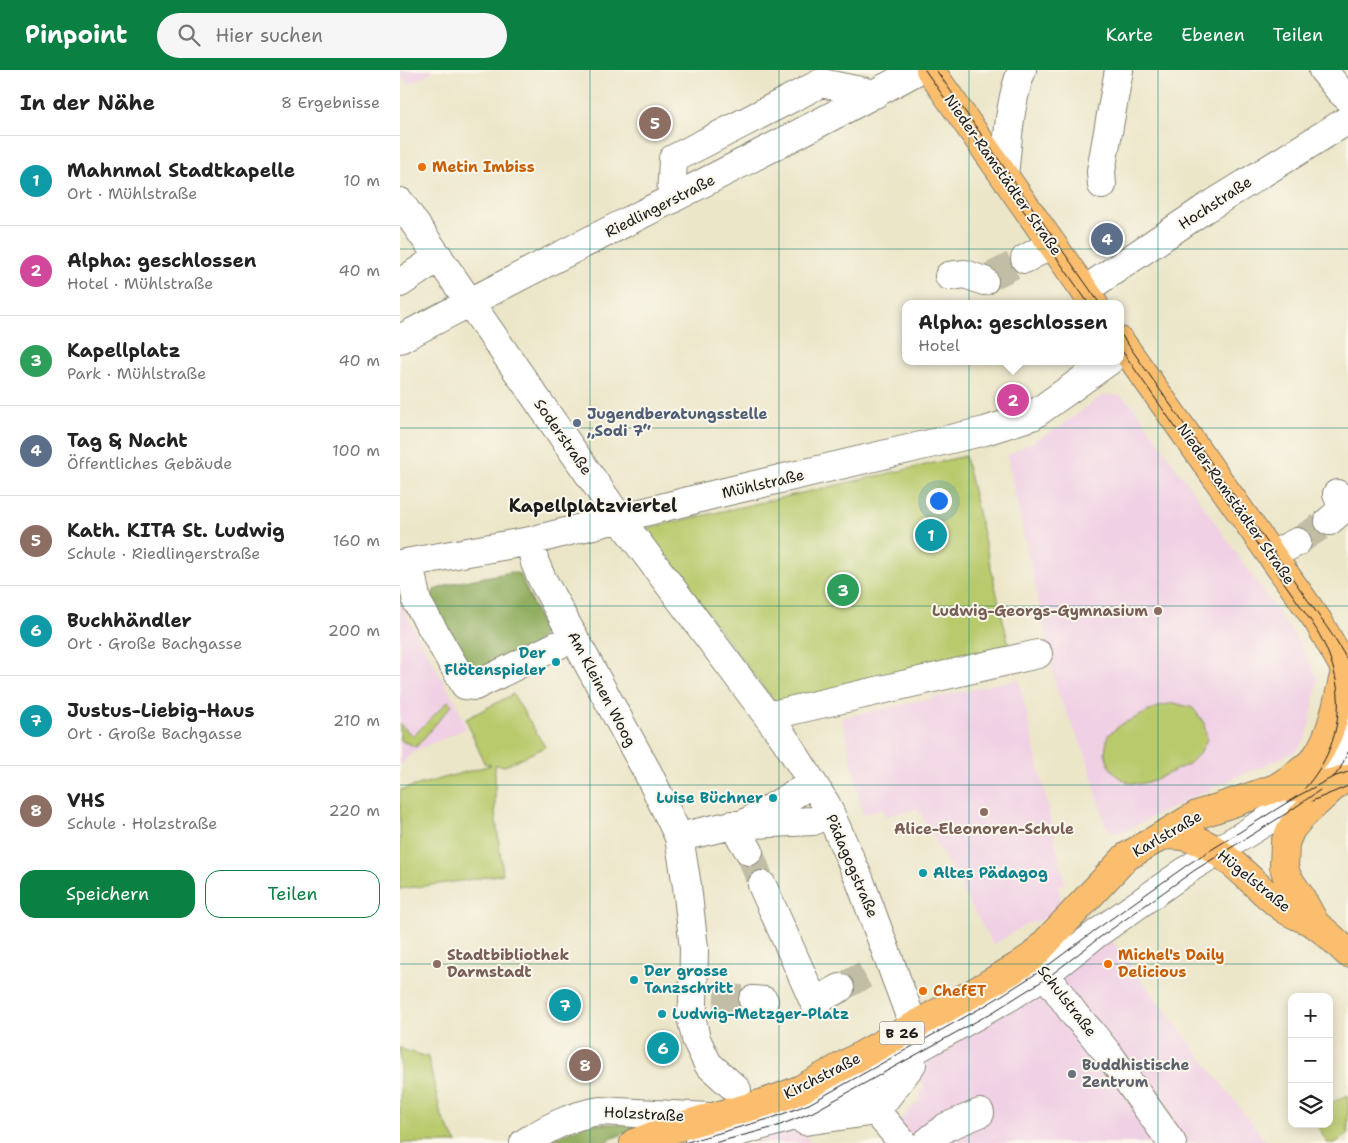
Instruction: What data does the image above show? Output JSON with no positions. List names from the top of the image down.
{
  "streets": {
    "main road": [
      "Nieder-Ramstädter Straße",
      "Karlstraße",
      "Hügelstraße",
      "B 26",
      "Kirchstraße",
      "Holzstraße"
    ],
    "street": [
      "Hochstraße",
      "Riedlingerstraße",
      "Soderstraße",
      "Mühlstraße",
      "Am Kleinen Woog",
      "Pädagogstraße",
      "Schulstraße"
    ]
  },
  "crossings": [
    ["Nieder-Ramstädter Straße", "Hochstraße"],
    ["Nieder-Ramstädter Straße", "Karlstraße"],
    ["Riedlingerstraße", "Soderstraße"],
    ["Soderstraße", "Mühlstraße"],
    ["Soderstraße", "Pädagogstraße"],
    ["Mühlstraße", "Am Kleinen Woog"],
    ["Karlstraße", "Hügelstraße"],
    ["Karlstraße", "Schulstraße"],
    ["Karlstraße", "Kirchstraße"],
    ["Pädagogstraße", "Kirchstraße"],
    ["Schulstraße", "Kirchstraße"],
    ["Kirchstraße", "Holzstraße"]
  ],
  "districts": ["Kapellplatzviertel"],
  "places": [
    "Metin Imbiss",
    "Jugendberatungsstelle „Sodi 7“",
    "Ludwig-Georgs-Gymnasium",
    "Der Flötenspieler",
    "Luise Büchner",
    "Alice-Eleonoren-Schule",
    "Altes Pädagog",
    "Stadtbibliothek Darmstadt",
    "Michel's Daily Delicious",
    "Der grosse Tanzschritt",
    "ChefET",
    "Ludwig-Metzger-Platz",
    "Buddhistische Zentrum"
  ],
  "page": {
    "header": "Pinpoint",
    "search": "Hier suchen",
    "nav": ["Karte", "Ebenen", "Teilen"],
    "heading": ["In der Nähe", "8 Ergebnisse"],
    "pins": [
      "5",
      "4",
      "2",
      "1",
      "3",
      "7",
      "6",
      "8"
    ],
    "list": [
      {
        "mark": "1",
        "name": "Mahnmal Stadtkapelle",
        "note": "Ort · Mühlstraße",
        "value": "10 m"
      },
      {
        "mark": "2",
        "name": "Alpha: geschlossen",
        "note": "Hotel · Mühlstraße",
        "value": "40 m"
      },
      {
        "mark": "3",
        "name": "Kapellplatz",
        "note": "Park · Mühlstraße",
        "value": "40 m"
      },
      {
        "mark": "4",
        "name": "Tag & Nacht",
        "note": "Öffentliches Gebäude",
        "value": "100 m"
      },
      {
        "mark": "5",
        "name": "Kath. KITA St. Ludwig",
        "note": "Schule · Riedlingerstraße",
        "value": "160 m"
      },
      {
        "mark": "6",
        "name": "Buchhändler",
        "note": "Ort · Große Bachgasse",
        "value": "200 m"
      },
      {
        "mark": "7",
        "name": "Justus-Liebig-Haus",
        "note": "Ort · Große Bachgasse",
        "value": "210 m"
      },
      {
        "mark": "8",
        "name": "VHS",
        "note": "Schule · Holzstraße",
        "value": "220 m"
      }
    ],
    "popup": ["Alpha: geschlossen", "Hotel"],
    "buttons": ["Speichern", "Teilen"],
    "map_buttons": ["+", "−"]
  }
}
